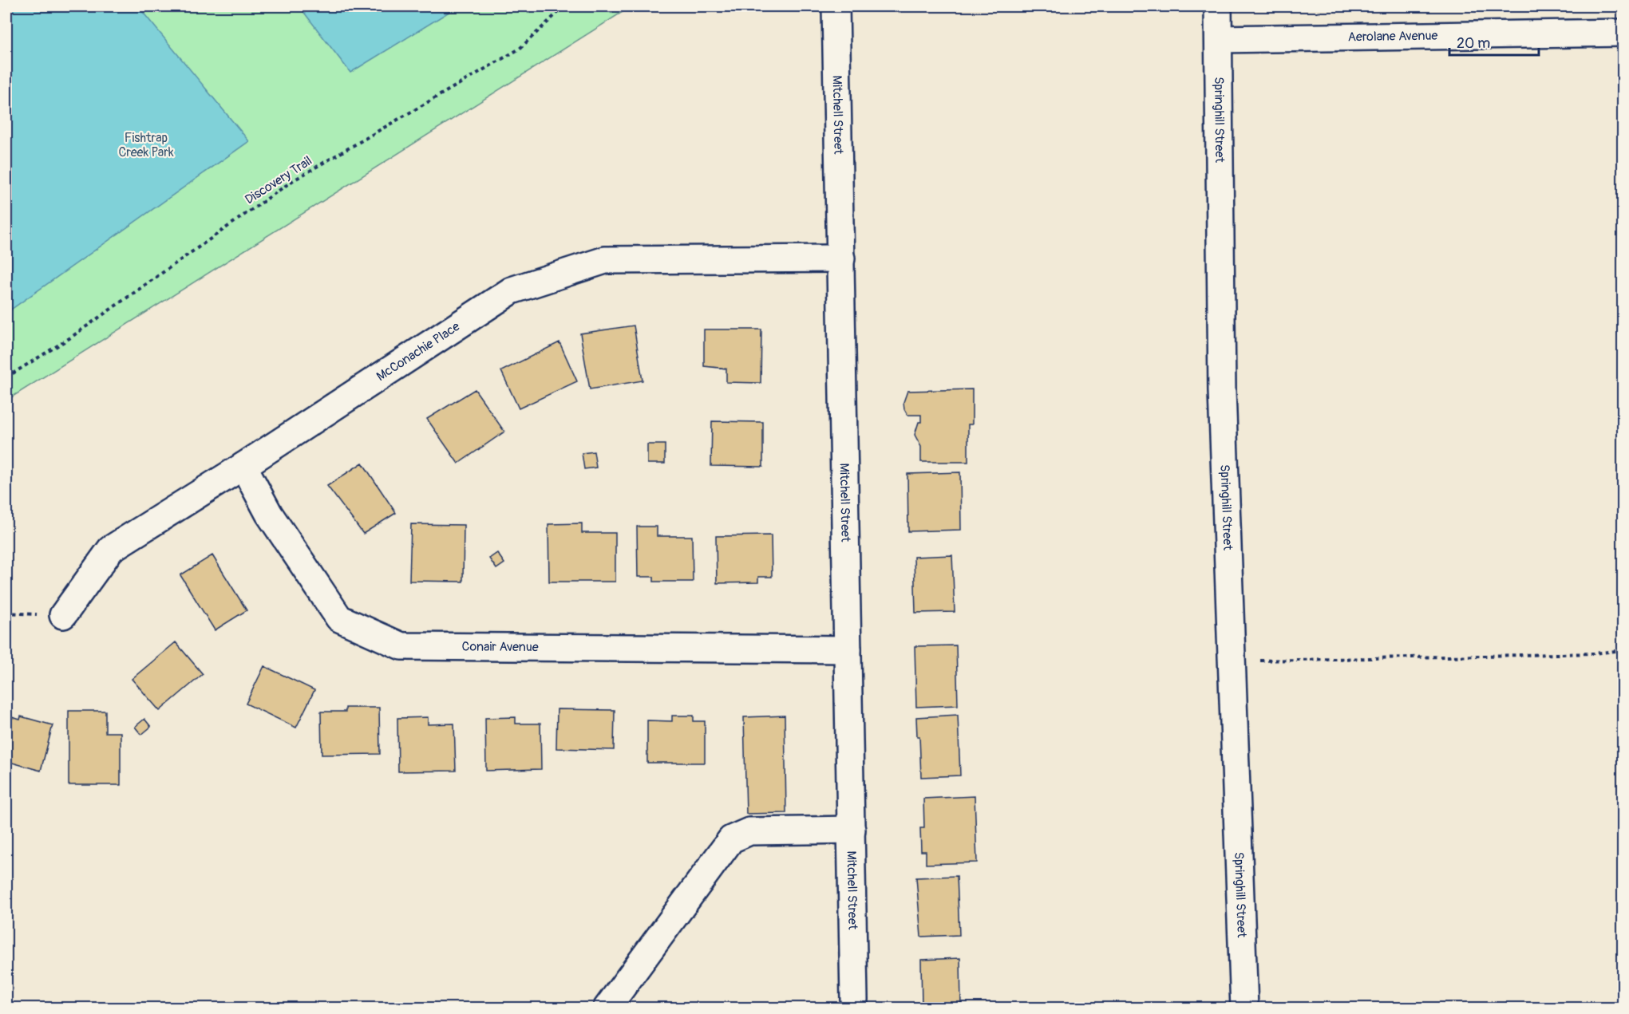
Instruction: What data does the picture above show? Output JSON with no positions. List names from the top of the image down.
{
  "streets": {
    "street": [
      "Aerolane Avenue",
      "Mitchell Street",
      "Springhill Street",
      "McConachie Place",
      "Conair Avenue"
    ],
    "path": ["Discovery Trail"]
  },
  "crossings": [
    ["Aerolane Avenue", "Springhill Street"],
    ["Mitchell Street", "McConachie Place"],
    ["Mitchell Street", "Conair Avenue"],
    ["McConachie Place", "Conair Avenue"]
  ],
  "parks": ["Fishtrap Creek Park"],
  "scale_bar": "20 m"
}
